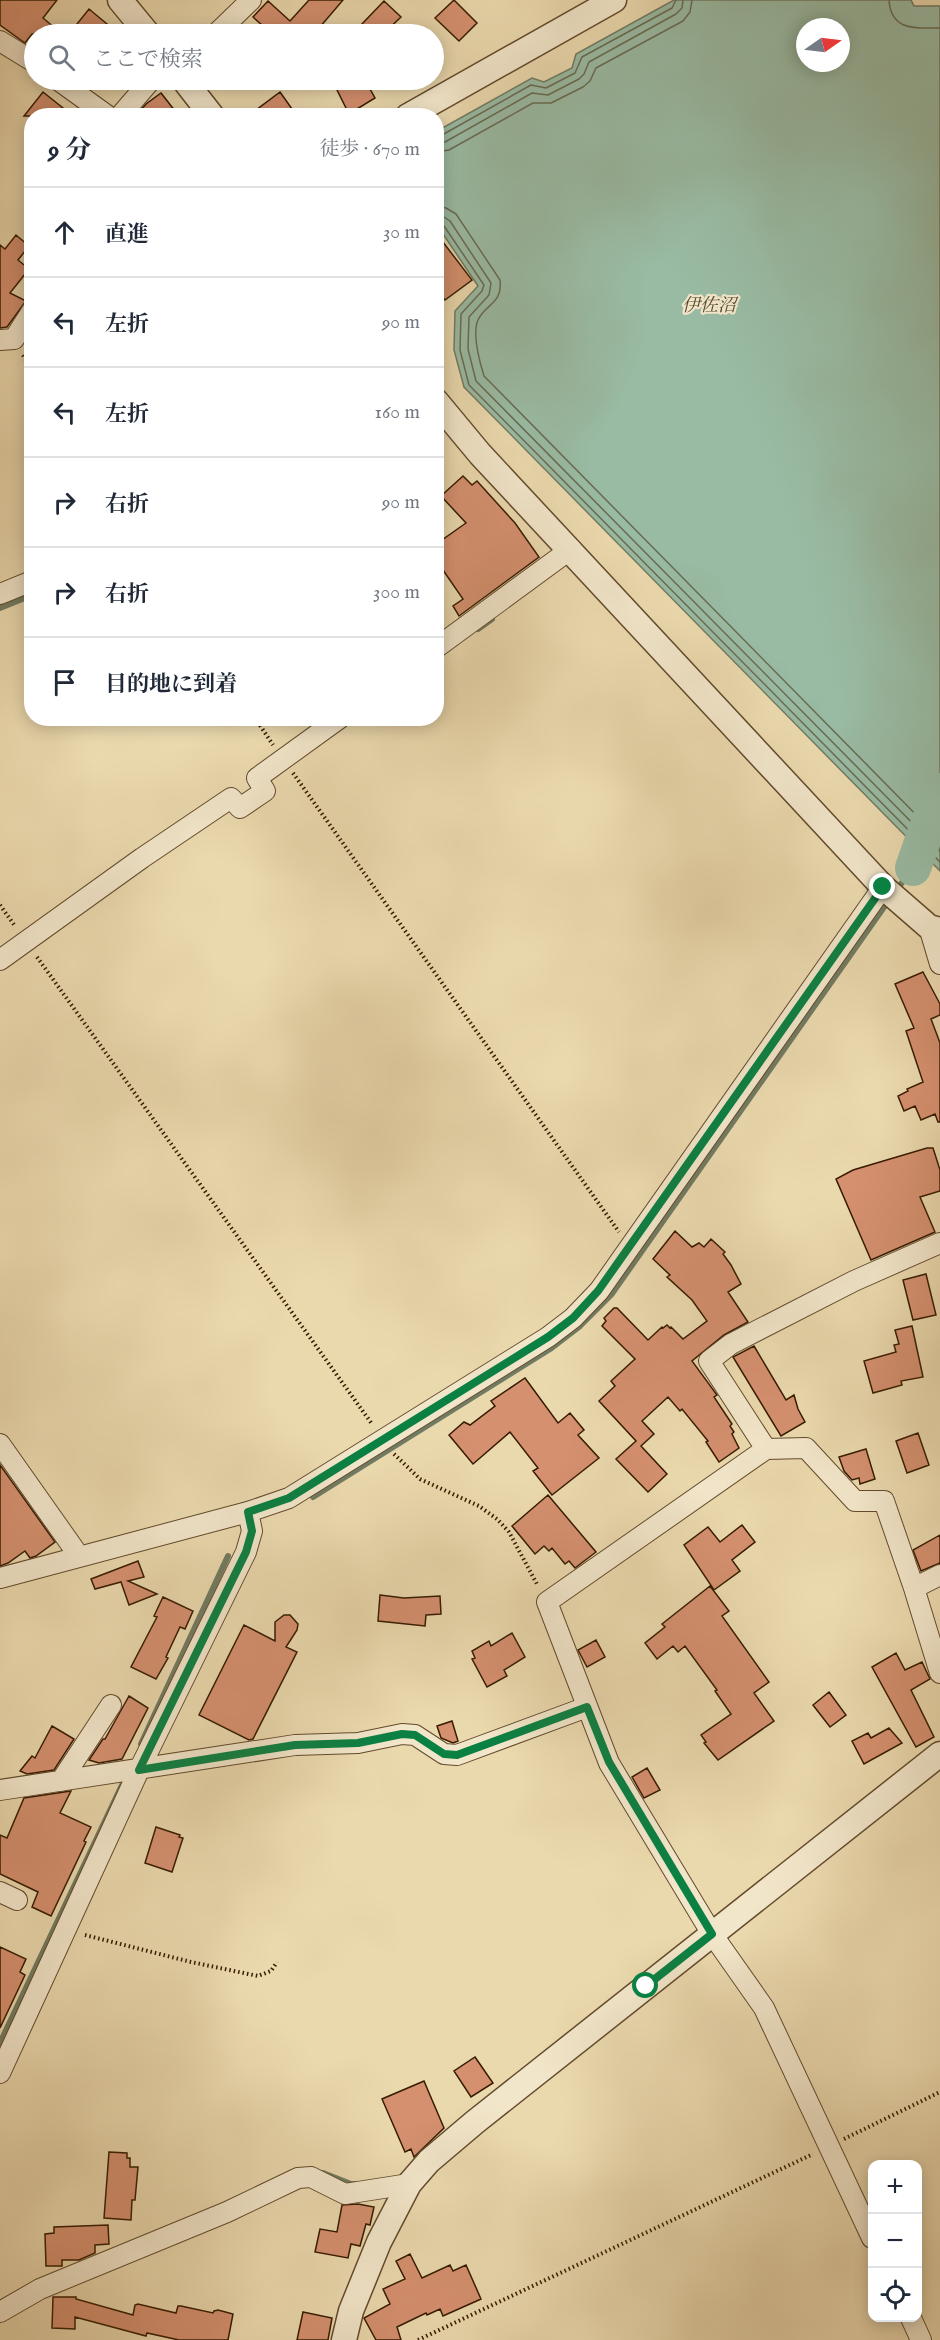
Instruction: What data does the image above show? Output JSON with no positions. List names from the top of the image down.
{
  "water": ["伊佐沼"],
  "north": "right",
  "page": {
    "search": "ここで検索",
    "heading": ["9 分", "徒歩 · 670 m"],
    "list": [
      ["直進", "30 m"],
      ["左折", "90 m"],
      ["左折", "160 m"],
      ["右折", "90 m"],
      ["右折", "300 m"],
      "目的地に到着"
    ],
    "map_buttons": ["+", "−"]
  }
}
